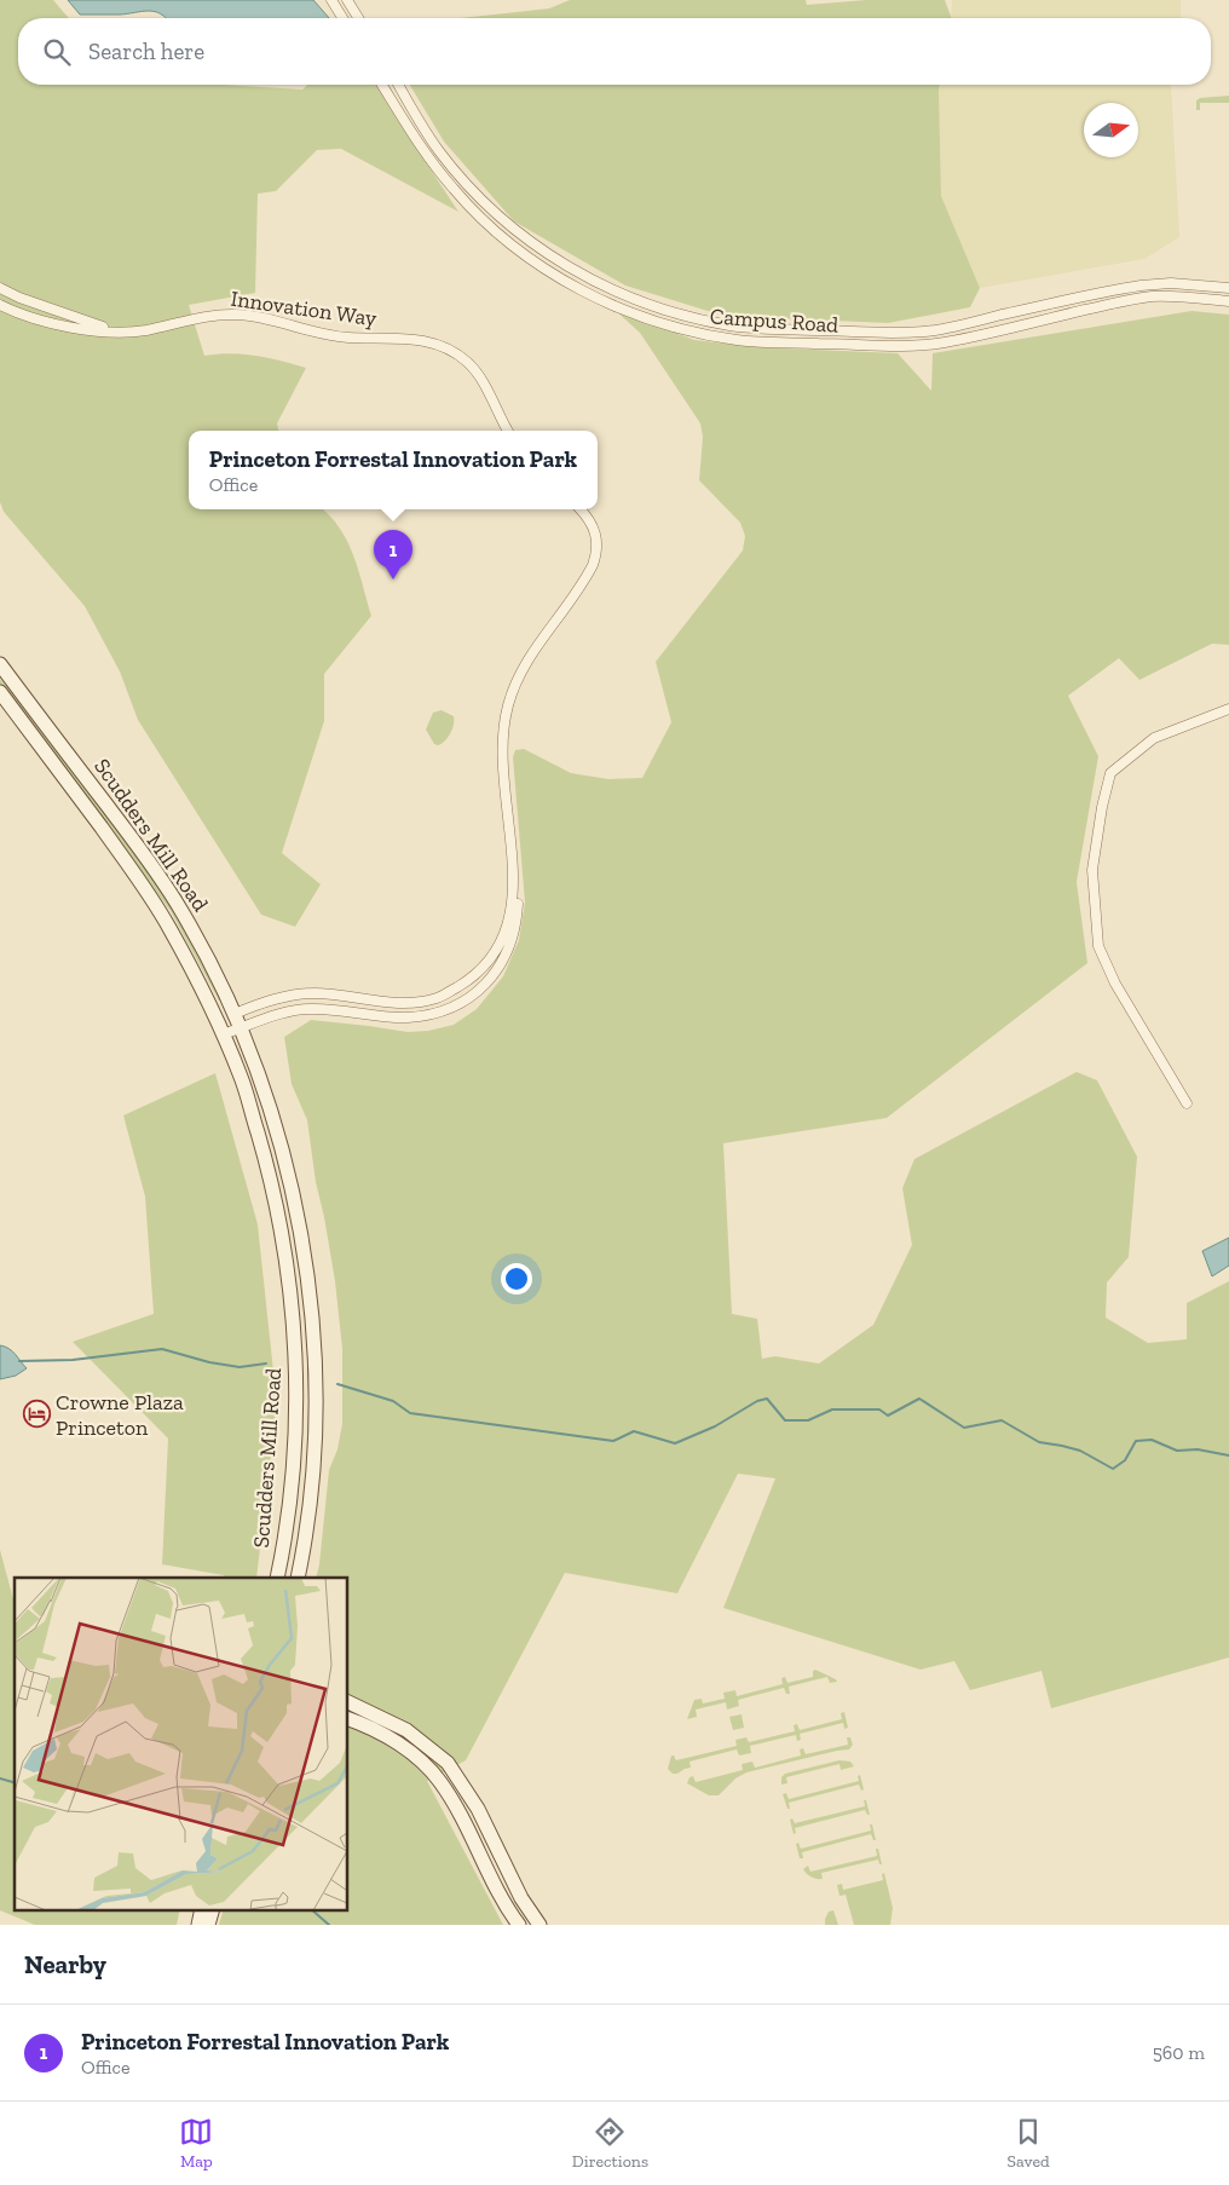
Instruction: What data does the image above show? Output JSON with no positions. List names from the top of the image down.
{
  "streets": {
    "main road": ["Scudders Mill Road"],
    "street": ["Innovation Way", "Campus Road"]
  },
  "places": {
    "hotel": ["Crowne Plaza Princeton"]
  },
  "north": "right",
  "page": {
    "search": "Search here",
    "popup": ["Princeton Forrestal Innovation Park", "Office"],
    "pins": "1",
    "heading": "Nearby",
    "list": [
      {
        "mark": "1",
        "name": "Princeton Forrestal Innovation Park",
        "note": "Office",
        "value": "560 m"
      }
    ],
    "nav": ["Map", "Directions", "Saved"]
  }
}
